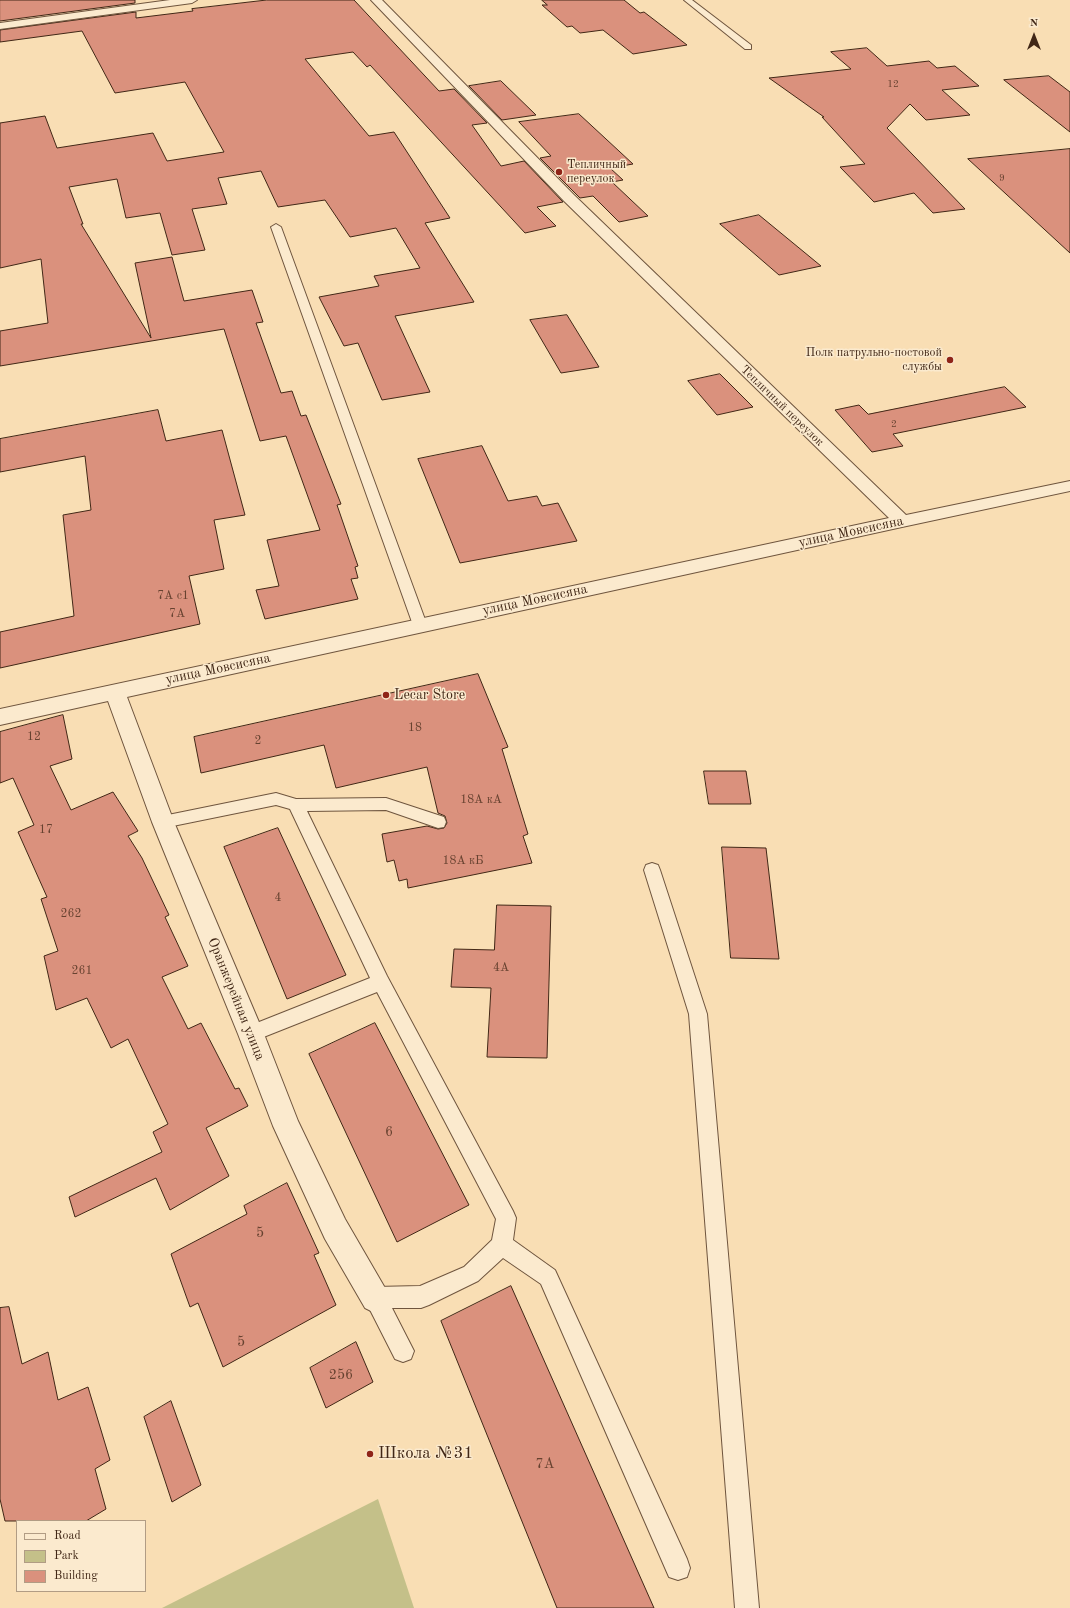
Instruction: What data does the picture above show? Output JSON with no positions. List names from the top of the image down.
{
  "streets": {
    "street": ["Тепличный переулок", "улица Мовсисяна", "Оранжерейная улица"]
  },
  "crossings": [
    ["Тепличный переулок", "улица Мовсисяна"],
    ["улица Мовсисяна", "Оранжерейная улица"]
  ],
  "places": [
    "Тепличный переулок",
    "Полк патрульно-постовой службы",
    "Lecar Store",
    "Школа №31"
  ],
  "house_numbers": [
    "12",
    "9",
    "2",
    "7А с1",
    "7А",
    "18",
    "12",
    "2",
    "18А кА",
    "17",
    "18А кБ",
    "4",
    "262",
    "4А",
    "261",
    "6",
    "5",
    "5",
    "256",
    "7А"
  ],
  "legend": ["Road", "Park", "Building"],
  "north": "top"
}
